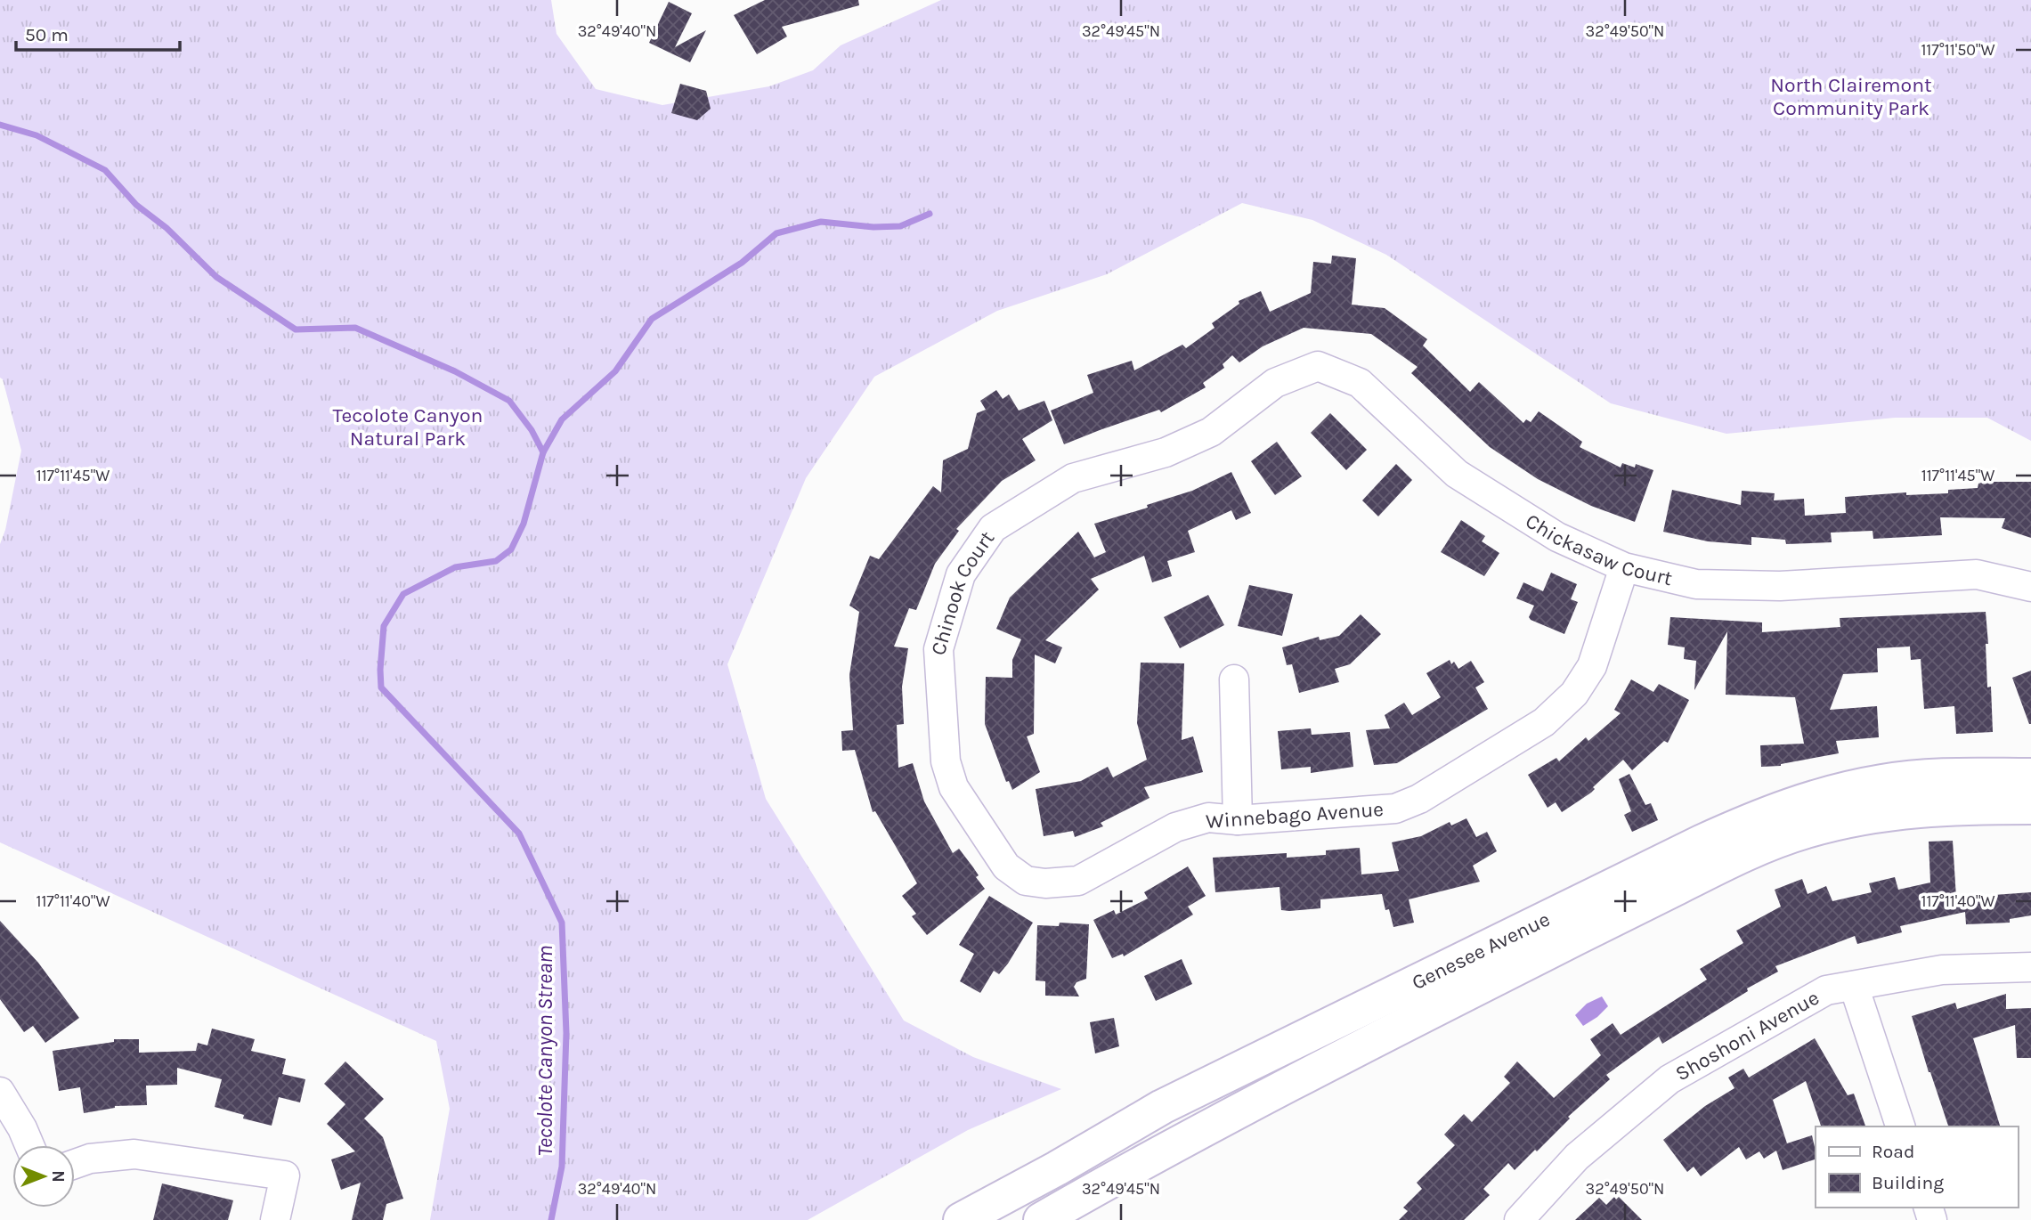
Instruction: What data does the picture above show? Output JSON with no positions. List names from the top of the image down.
{
  "streets": {
    "main road": ["Genesee Avenue"],
    "street": [
      "Chickasaw Court",
      "Chinook Court",
      "Winnebago Avenue",
      "Shoshoni Avenue"
    ]
  },
  "crossings": [
    ["Chickasaw Court", "Chinook Court"],
    ["Chickasaw Court", "Winnebago Avenue"],
    ["Chinook Court", "Winnebago Avenue"]
  ],
  "water": ["Tecolote Canyon Stream"],
  "parks": ["North Clairemont Community Park", "Tecolote Canyon Natural Park"],
  "legend": ["Road", "Building"],
  "scale_bar": "50 m",
  "north": "right",
  "coordinates": [
    "32°49'40\"N",
    "32°49'45\"N",
    "32°49'50\"N",
    "117°11'50\"W",
    "117°11'45\"W",
    "117°11'40\"W"
  ]
}
